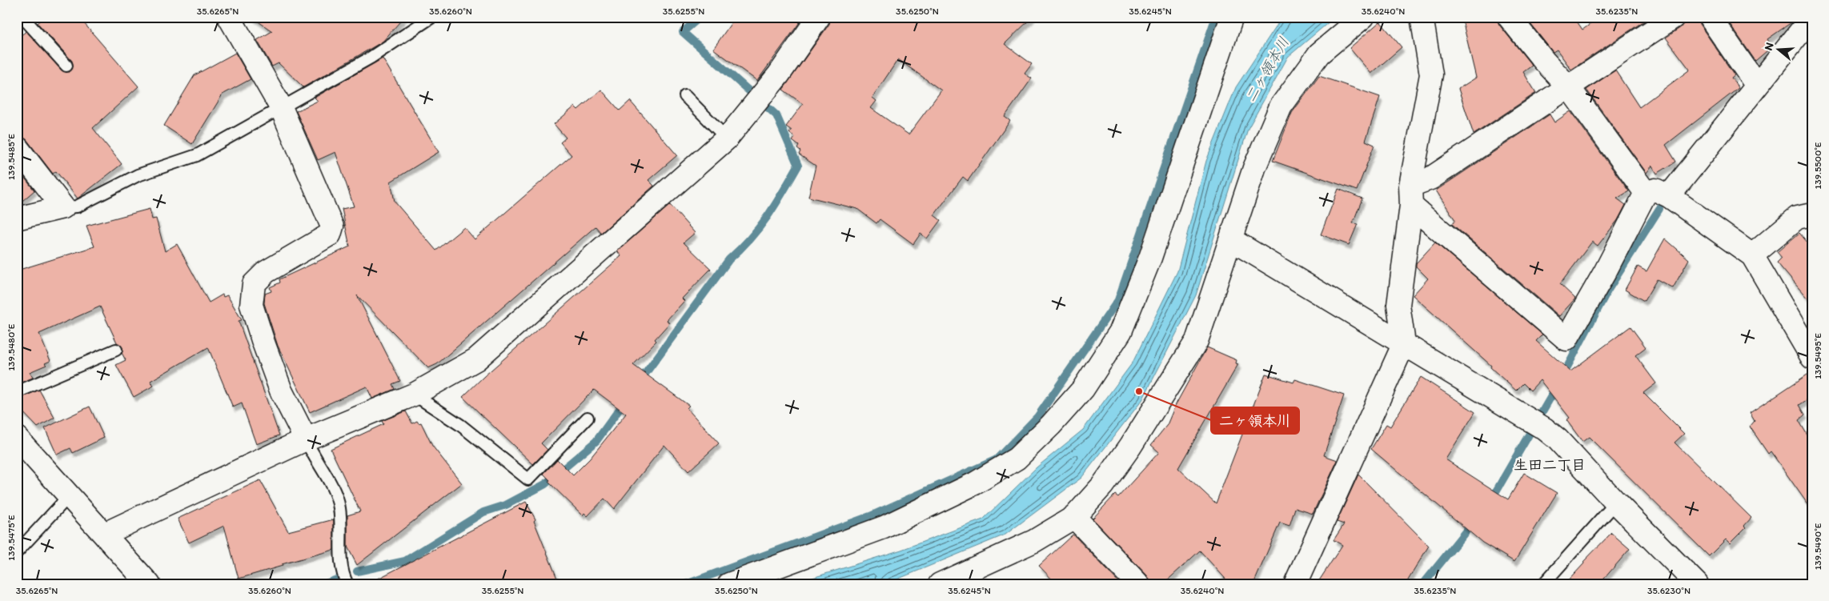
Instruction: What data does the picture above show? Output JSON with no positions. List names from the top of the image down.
{
  "districts": ["生田二丁目"],
  "water": ["二ヶ領本川"],
  "places": ["二ヶ領本川"],
  "north": "left",
  "coordinates": [
    "35.6265°N",
    "35.6260°N",
    "35.6255°N",
    "35.6250°N",
    "35.6245°N",
    "35.6240°N",
    "35.6235°N",
    "139.5485°E",
    "139.5500°E",
    "139.5480°E",
    "139.5495°E",
    "139.5475°E",
    "139.5490°E",
    "35.6230°N"
  ]
}
